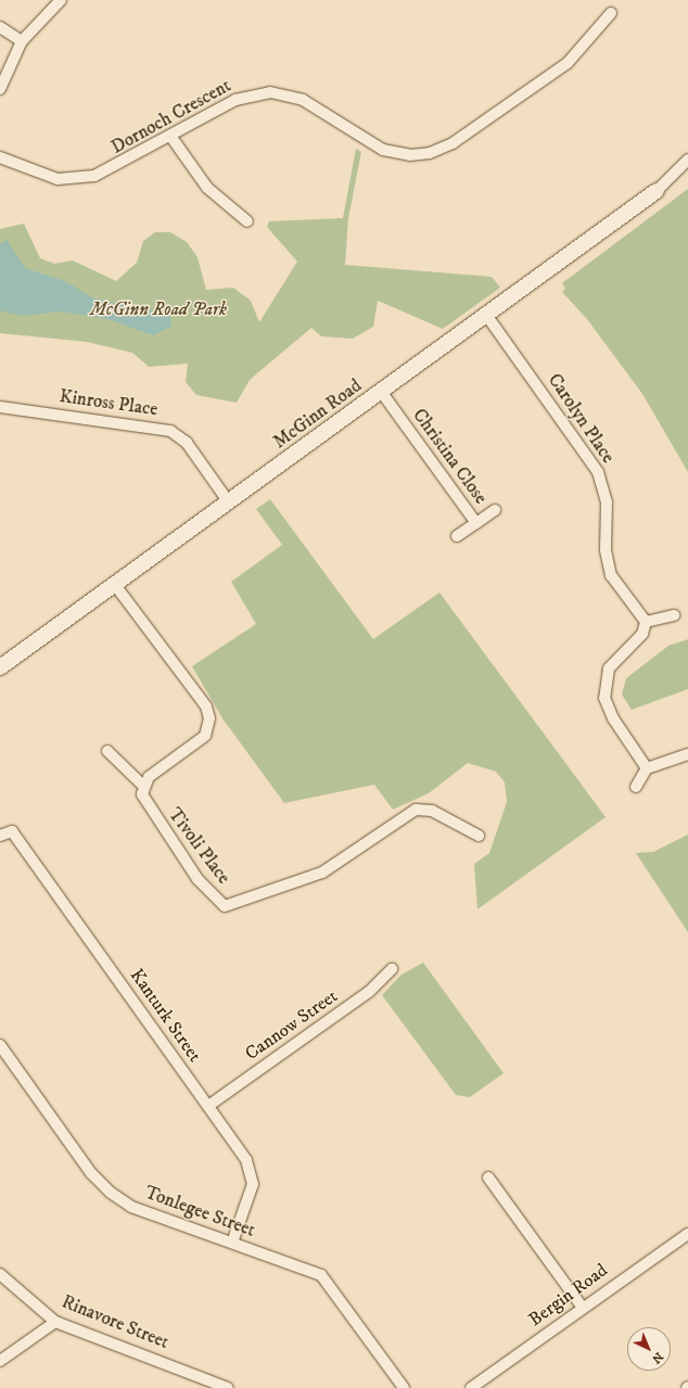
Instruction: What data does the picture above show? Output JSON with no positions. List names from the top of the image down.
{
  "streets": {
    "street": [
      "Dornoch Crescent",
      "Kinross Place",
      "McGinn Road",
      "Carolyn Place",
      "Christina Close",
      "Tivoli Place",
      "Kanturk Street",
      "Cannow Street",
      "Tonlegee Street",
      "Bergin Road",
      "Rinavore Street"
    ]
  },
  "crossings": [
    ["Kinross Place", "McGinn Road"],
    ["McGinn Road", "Carolyn Place"],
    ["McGinn Road", "Christina Close"],
    ["Kanturk Street", "Cannow Street"],
    ["Kanturk Street", "Tonlegee Street"]
  ],
  "parks": ["McGinn Road Park"],
  "north": "bottom right"
}
